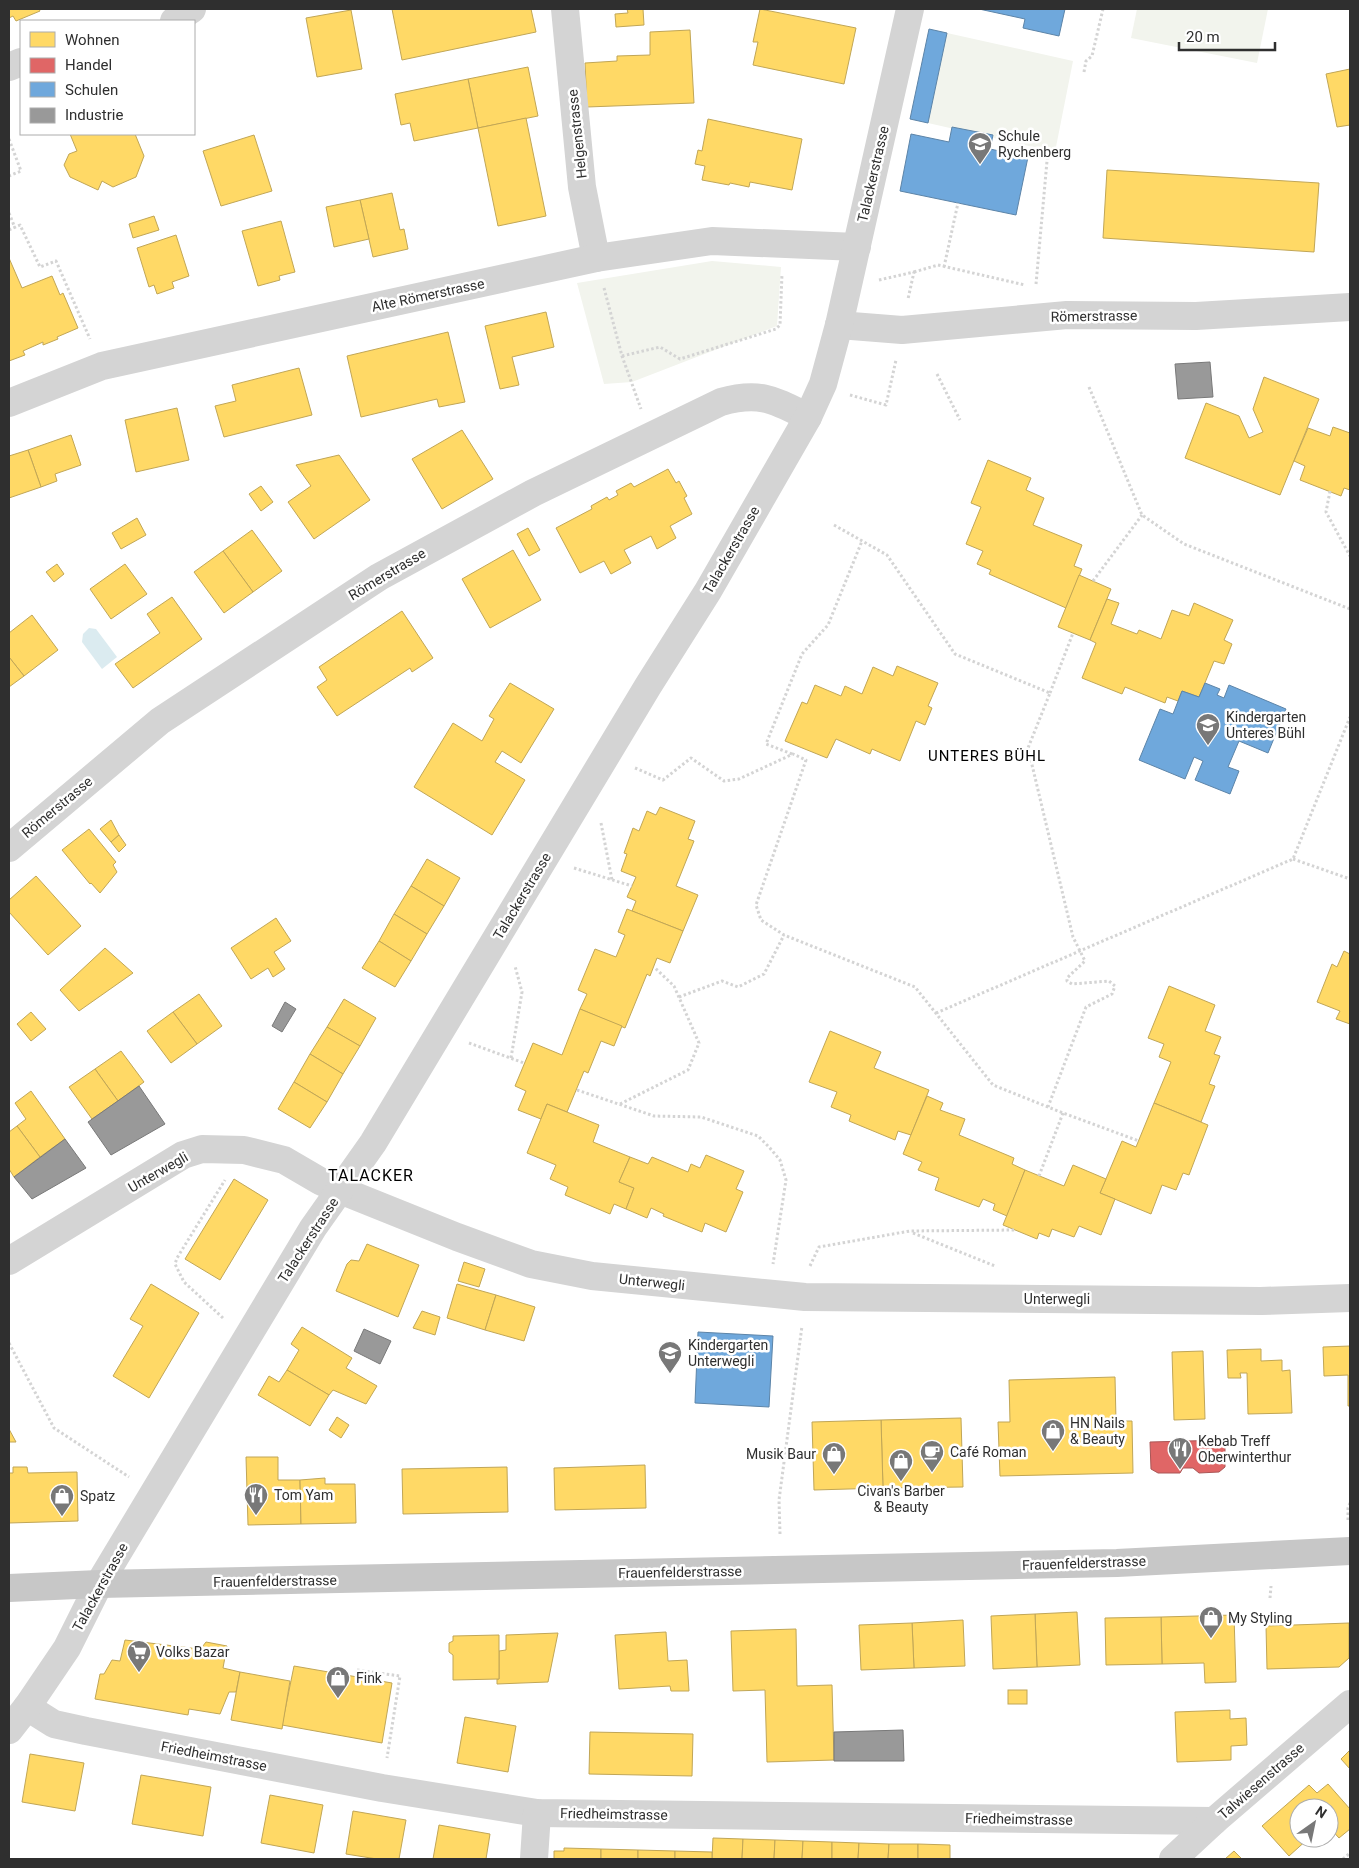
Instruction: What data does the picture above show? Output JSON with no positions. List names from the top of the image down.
{
  "streets": {
    "main road": ["Frauenfelderstrasse"],
    "street": [
      "Helgenstrasse",
      "Talackerstrasse",
      "Alte Römerstrasse",
      "Römerstrasse",
      "Unterwegli",
      "Friedheimstrasse",
      "Talwiesenstrasse"
    ]
  },
  "crossings": [
    ["Helgenstrasse", "Alte Römerstrasse"],
    ["Talackerstrasse", "Alte Römerstrasse"],
    ["Talackerstrasse", "Römerstrasse"],
    ["Talackerstrasse", "Unterwegli"],
    ["Talackerstrasse", "Frauenfelderstrasse"],
    ["Talackerstrasse", "Friedheimstrasse"],
    ["Friedheimstrasse", "Talwiesenstrasse"]
  ],
  "districts": ["UNTERES BÜHL", "TALACKER"],
  "places": {
    "school or university": ["Schule Rychenberg", "Kindergarten Unteres Bühl", "Kindergarten Unterwegli"],
    "shop": [
      "HN Nails & Beauty",
      "Musik Baur",
      "Civan's Barber & Beauty",
      "Spatz",
      "My Styling",
      "Fink"
    ],
    "restaurant": ["Kebab Treff Oberwinterthur", "Tom Yam"],
    "cafe": ["Café Roman"],
    "supermarket": ["Volks Bazar"]
  },
  "legend": [
    "Wohnen",
    "Handel",
    "Schulen",
    "Industrie"
  ],
  "scale_bar": "20 m",
  "north": "top right"
}
